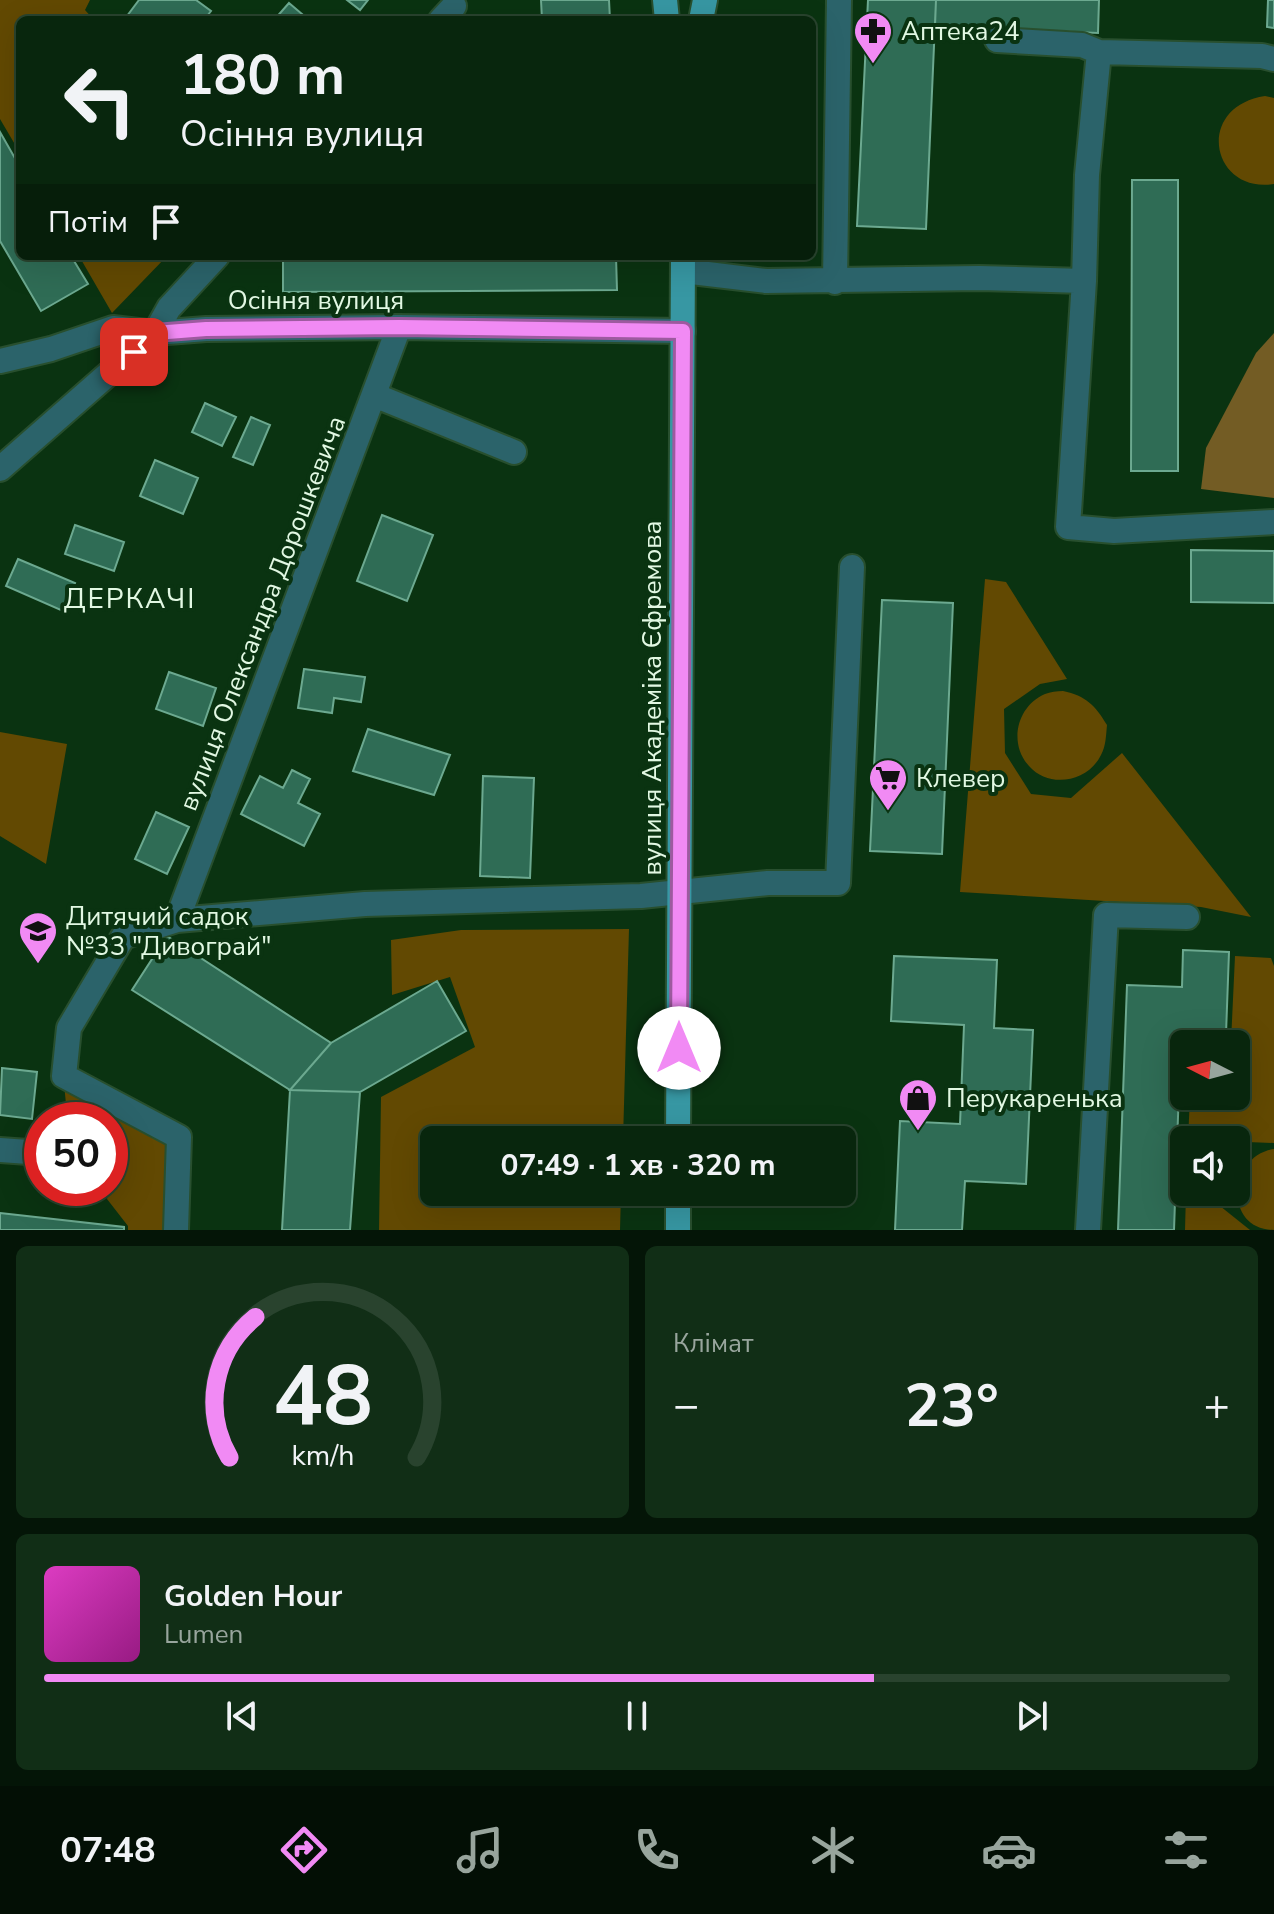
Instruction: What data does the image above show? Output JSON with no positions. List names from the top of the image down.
{
  "streets": {
    "main road": ["вулиця Академіка Єфремова"],
    "street": ["Осіння вулиця", "вулиця Олександра Дорошкевича"]
  },
  "crossings": [
    ["Осіння вулиця", "вулиця Олександра Дорошкевича"],
    ["Осіння вулиця", "вулиця Академіка Єфремова"]
  ],
  "districts": ["ДЕРКАЧІ"],
  "places": {
    "pharmacy": ["Аптека24"],
    "supermarket": ["Клевер"],
    "school or university": ["Дитячий садок №33 \"Дивограй\""],
    "shop": ["Перукаренька"]
  },
  "north": "left",
  "page": {
    "turn": ["180 m", "Осіння вулиця"],
    "then": "Потім",
    "limit": "50",
    "trip": "07:49 · 1 хв · 320 m",
    "tile": "Клімат",
    "heat": ["−", "23°", "+"],
    "song": ["Golden Hour", "Lumen"],
    "tabs": "07:48",
    "gauge": ["48", "km/h"]
  }
}
